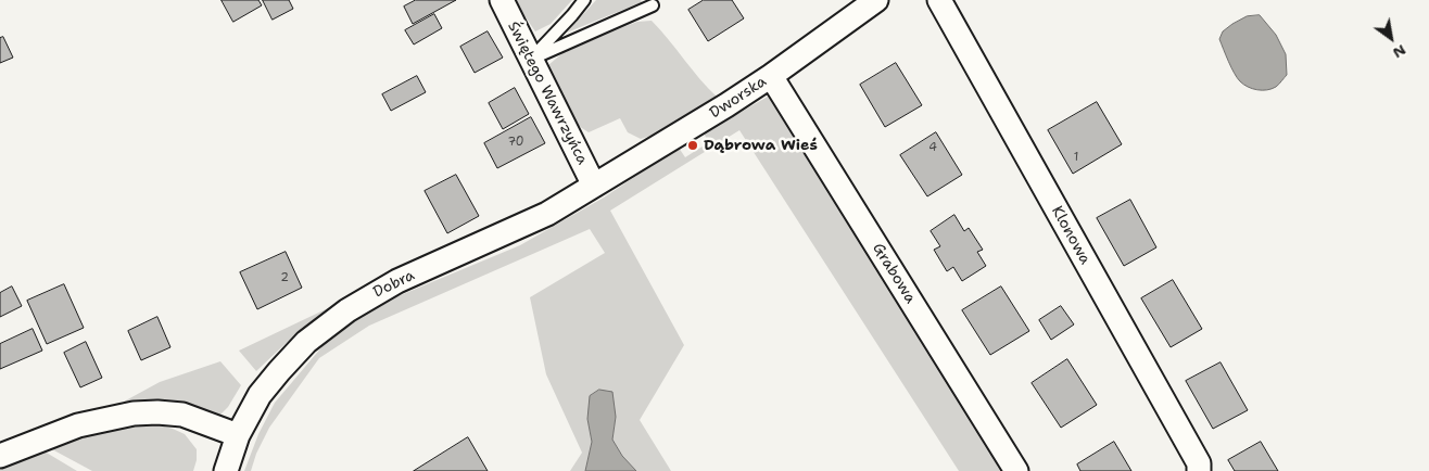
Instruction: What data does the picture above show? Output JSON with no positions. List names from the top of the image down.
{
  "streets": {
    "street": [
      "Świętego Wawrzyńca",
      "Dworska",
      "Klonowa",
      "Grabowa",
      "Dobra"
    ]
  },
  "crossings": [
    ["Świętego Wawrzyńca", "Dworska"],
    ["Świętego Wawrzyńca", "Dobra"],
    ["Dworska", "Grabowa"],
    ["Dworska", "Dobra"]
  ],
  "places": ["Dąbrowa Wieś"],
  "house_numbers": [
    "70",
    "4",
    "1",
    "2"
  ],
  "north": "bottom right"
}
